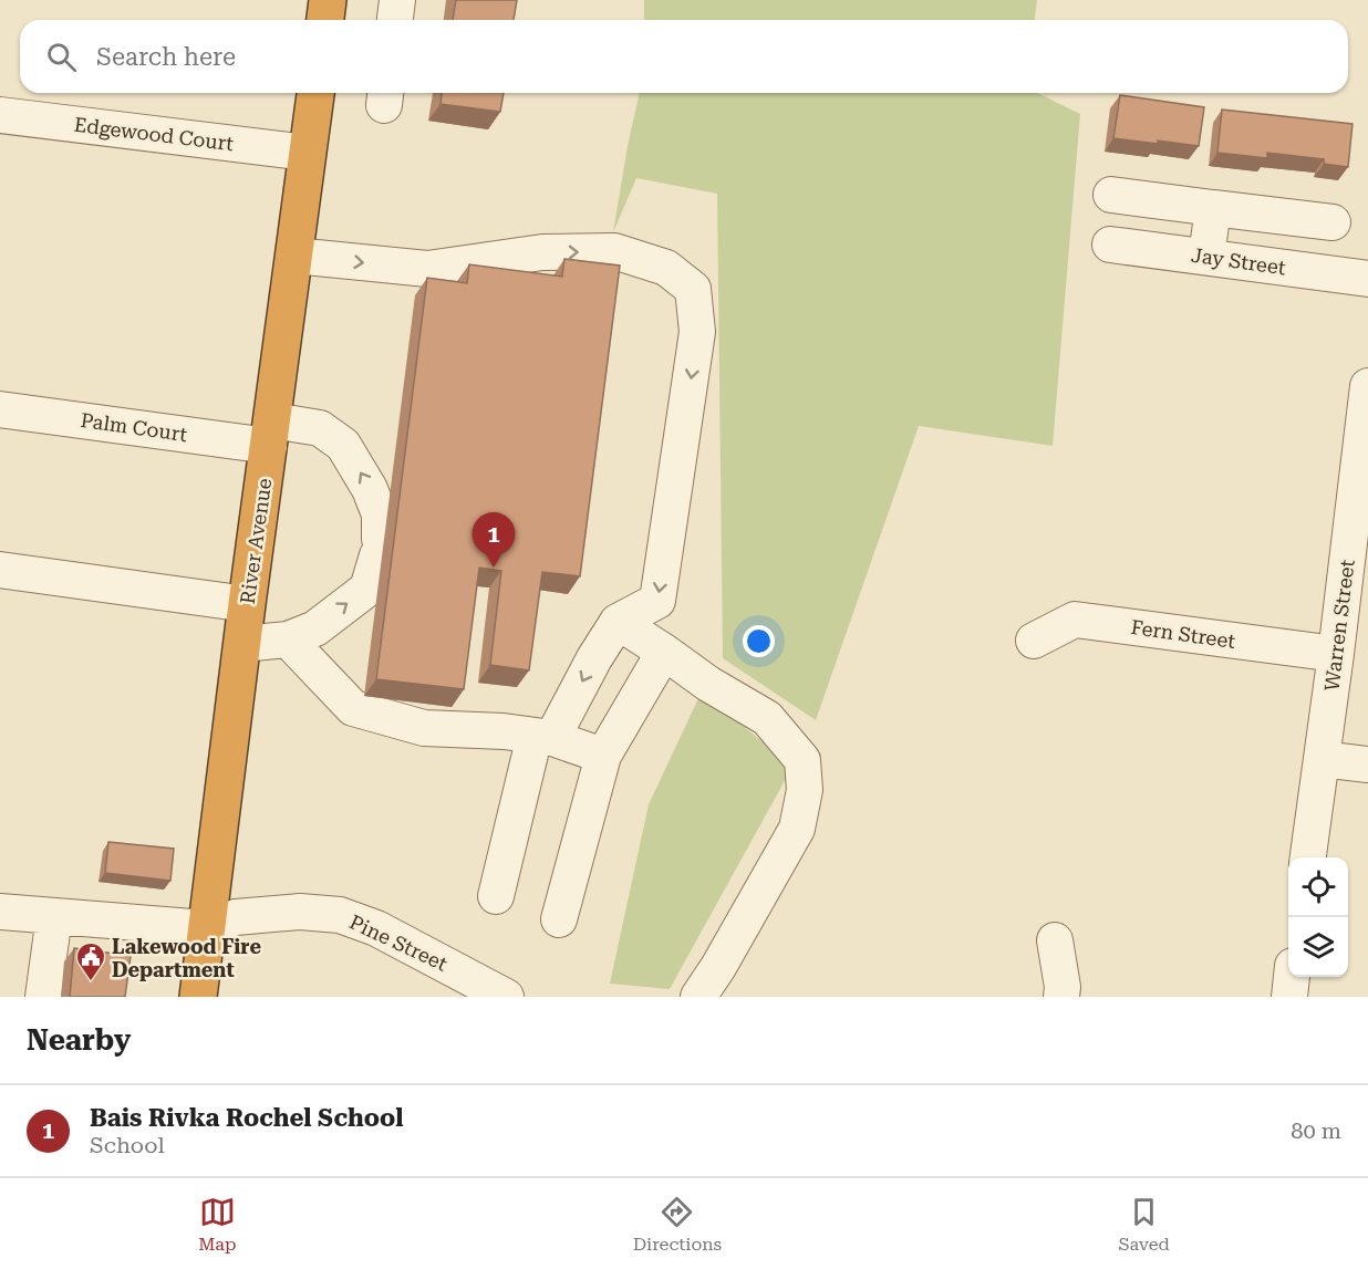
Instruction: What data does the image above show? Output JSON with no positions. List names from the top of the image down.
{
  "streets": {
    "highway": ["River Avenue"],
    "street": [
      "Edgewood Court",
      "Jay Street",
      "Palm Court",
      "Warren Street",
      "Fern Street",
      "Pine Street"
    ]
  },
  "crossings": [
    ["Edgewood Court", "River Avenue"],
    ["Palm Court", "River Avenue"],
    ["River Avenue", "Pine Street"],
    ["Warren Street", "Fern Street"]
  ],
  "places": {
    "public building": ["Lakewood Fire Department"]
  },
  "page": {
    "search": "Search here",
    "pins": "1",
    "heading": "Nearby",
    "list": [
      {
        "mark": "1",
        "name": "Bais Rivka Rochel School",
        "note": "School",
        "value": "80 m"
      }
    ],
    "nav": ["Map", "Directions", "Saved"]
  }
}
